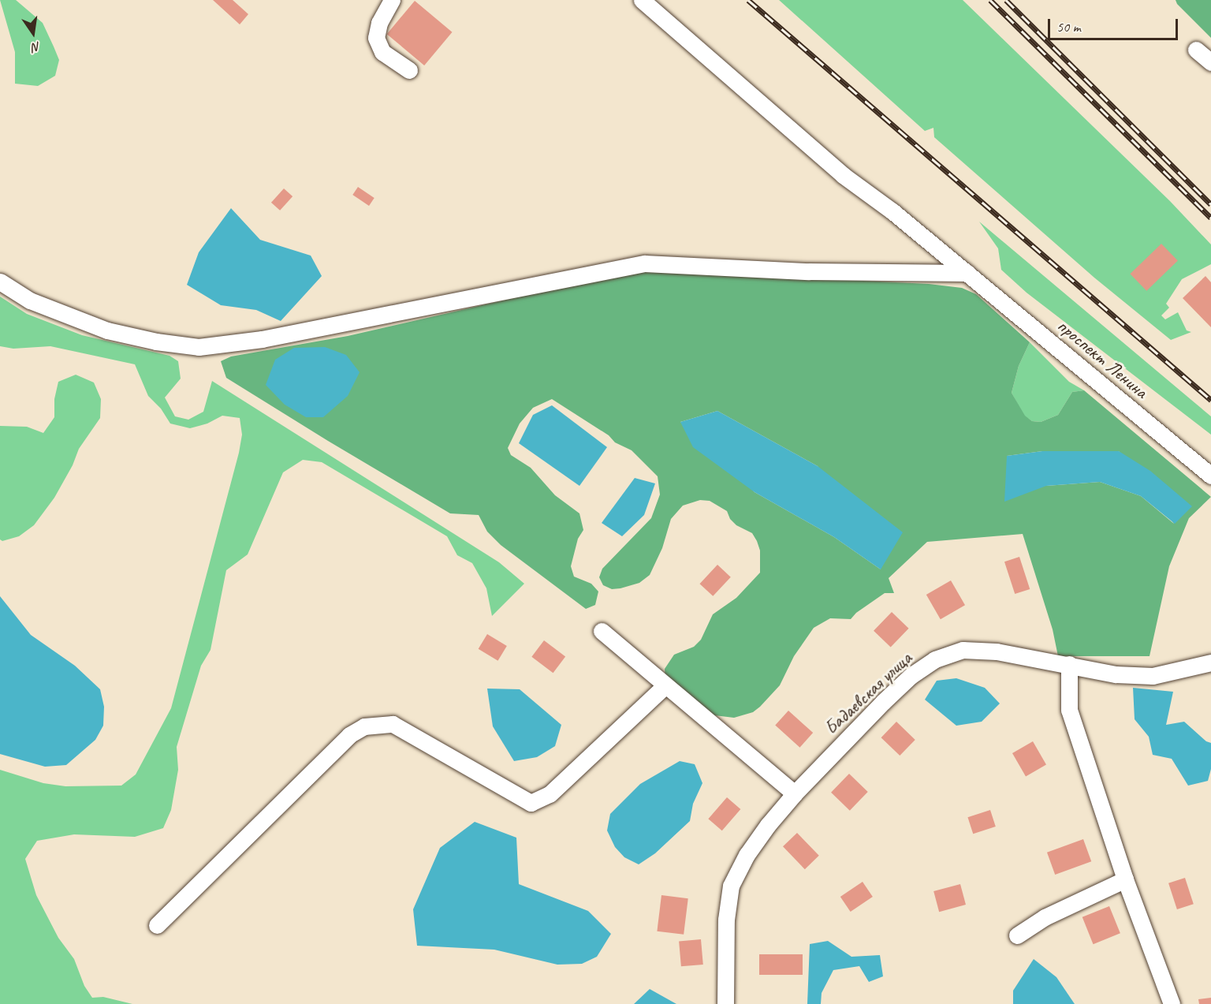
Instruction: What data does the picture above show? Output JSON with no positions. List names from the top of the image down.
{
  "streets": {
    "street": ["проспект Ленина", "Бадаевская улица"]
  },
  "scale_bar": "50 m",
  "north": "bottom"
}
